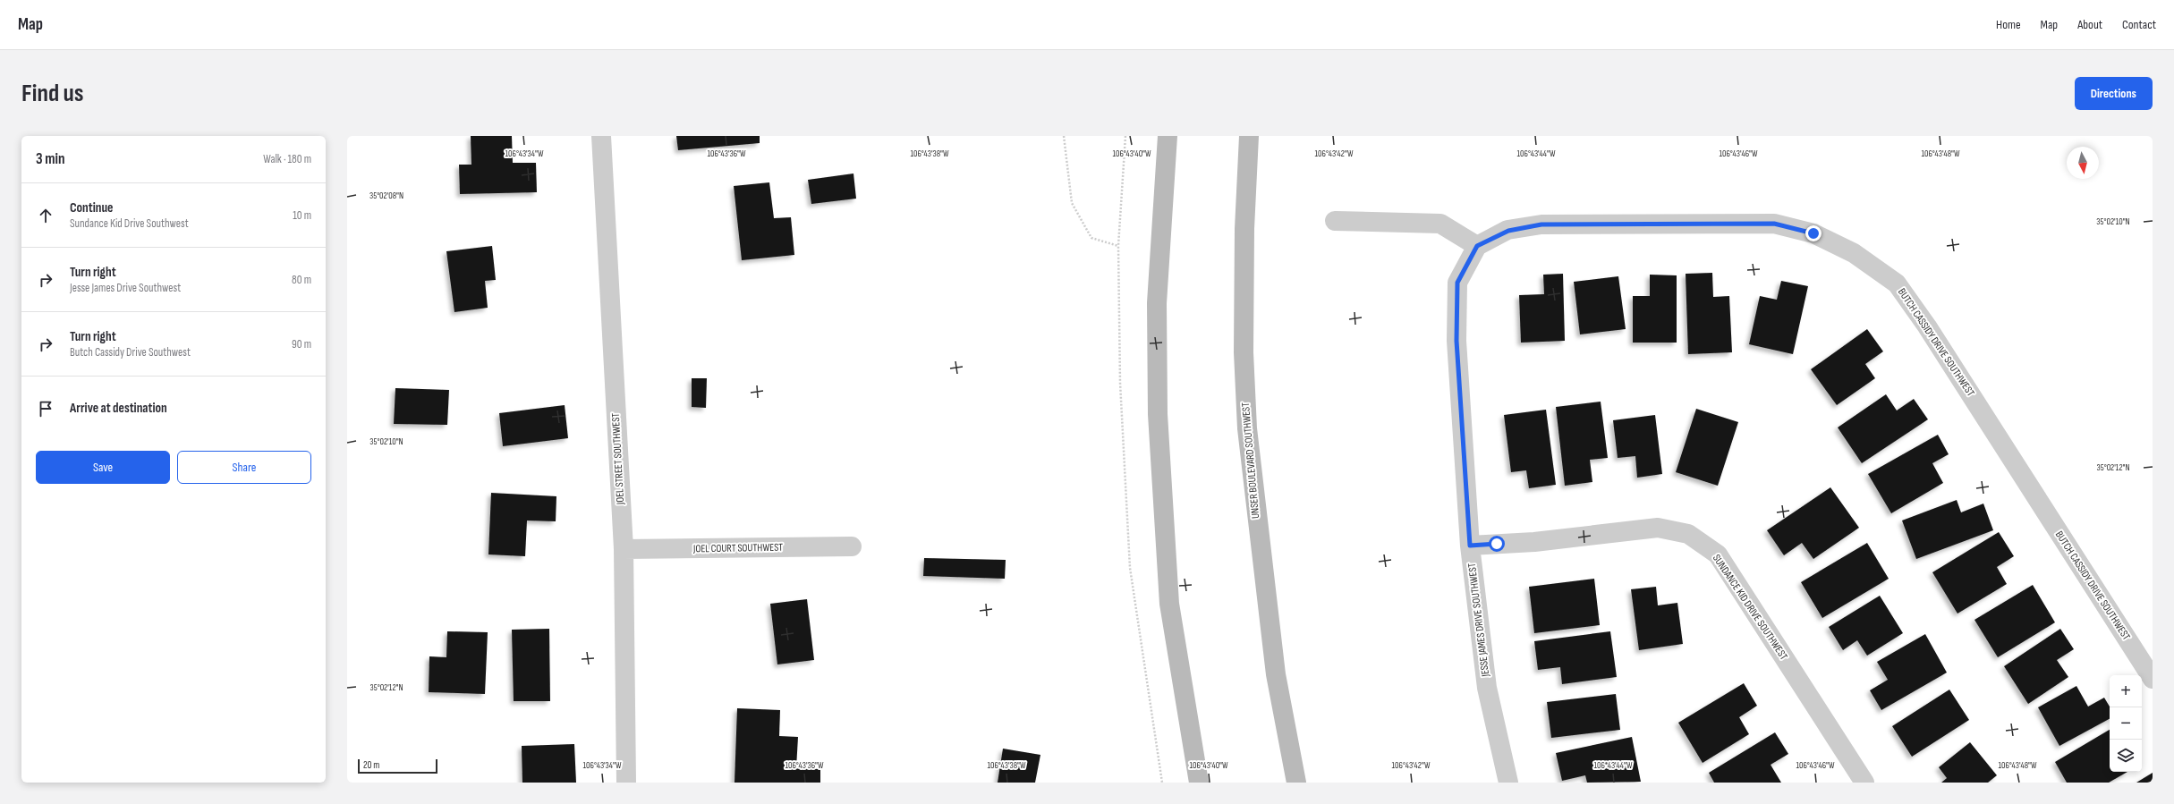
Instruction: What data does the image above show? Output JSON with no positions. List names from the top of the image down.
{
  "streets": {
    "main road": ["UNSER BOULEVARD SOUTHWEST"],
    "street": [
      "BUTCH CASSIDY DRIVE SOUTHWEST",
      "JOEL STREET SOUTHWEST",
      "JOEL COURT SOUTHWEST",
      "SUNDANCE KID DRIVE SOUTHWEST",
      "JESSE JAMES DRIVE SOUTHWEST"
    ]
  },
  "crossings": [
    ["BUTCH CASSIDY DRIVE SOUTHWEST", "JESSE JAMES DRIVE SOUTHWEST"],
    ["JOEL STREET SOUTHWEST", "JOEL COURT SOUTHWEST"],
    ["SUNDANCE KID DRIVE SOUTHWEST", "JESSE JAMES DRIVE SOUTHWEST"]
  ],
  "scale_bar": "20 m",
  "north": "bottom",
  "page": {
    "header": "Map",
    "nav": [
      "Home",
      "Map",
      "About",
      "Contact"
    ],
    "buttons": [
      "Directions",
      ["Save", "Share"]
    ],
    "title": "Find us",
    "heading": ["3 min", "Walk · 180 m"],
    "list": [
      ["Continue", "Sundance Kid Drive Southwest", "10 m"],
      ["Turn right", "Jesse James Drive Southwest", "80 m"],
      ["Turn right", "Butch Cassidy Drive Southwest", "90 m"],
      "Arrive at destination"
    ],
    "map_buttons": ["+", "−"],
    "scale": "20 m"
  },
  "coordinates": [
    "106°43'34\"W",
    "106°43'36\"W",
    "106°43'38\"W",
    "106°43'40\"W",
    "106°43'42\"W",
    "106°43'44\"W",
    "106°43'46\"W",
    "106°43'48\"W",
    "35°02'08\"N",
    "35°02'10\"N",
    "35°02'12\"N"
  ]
}
